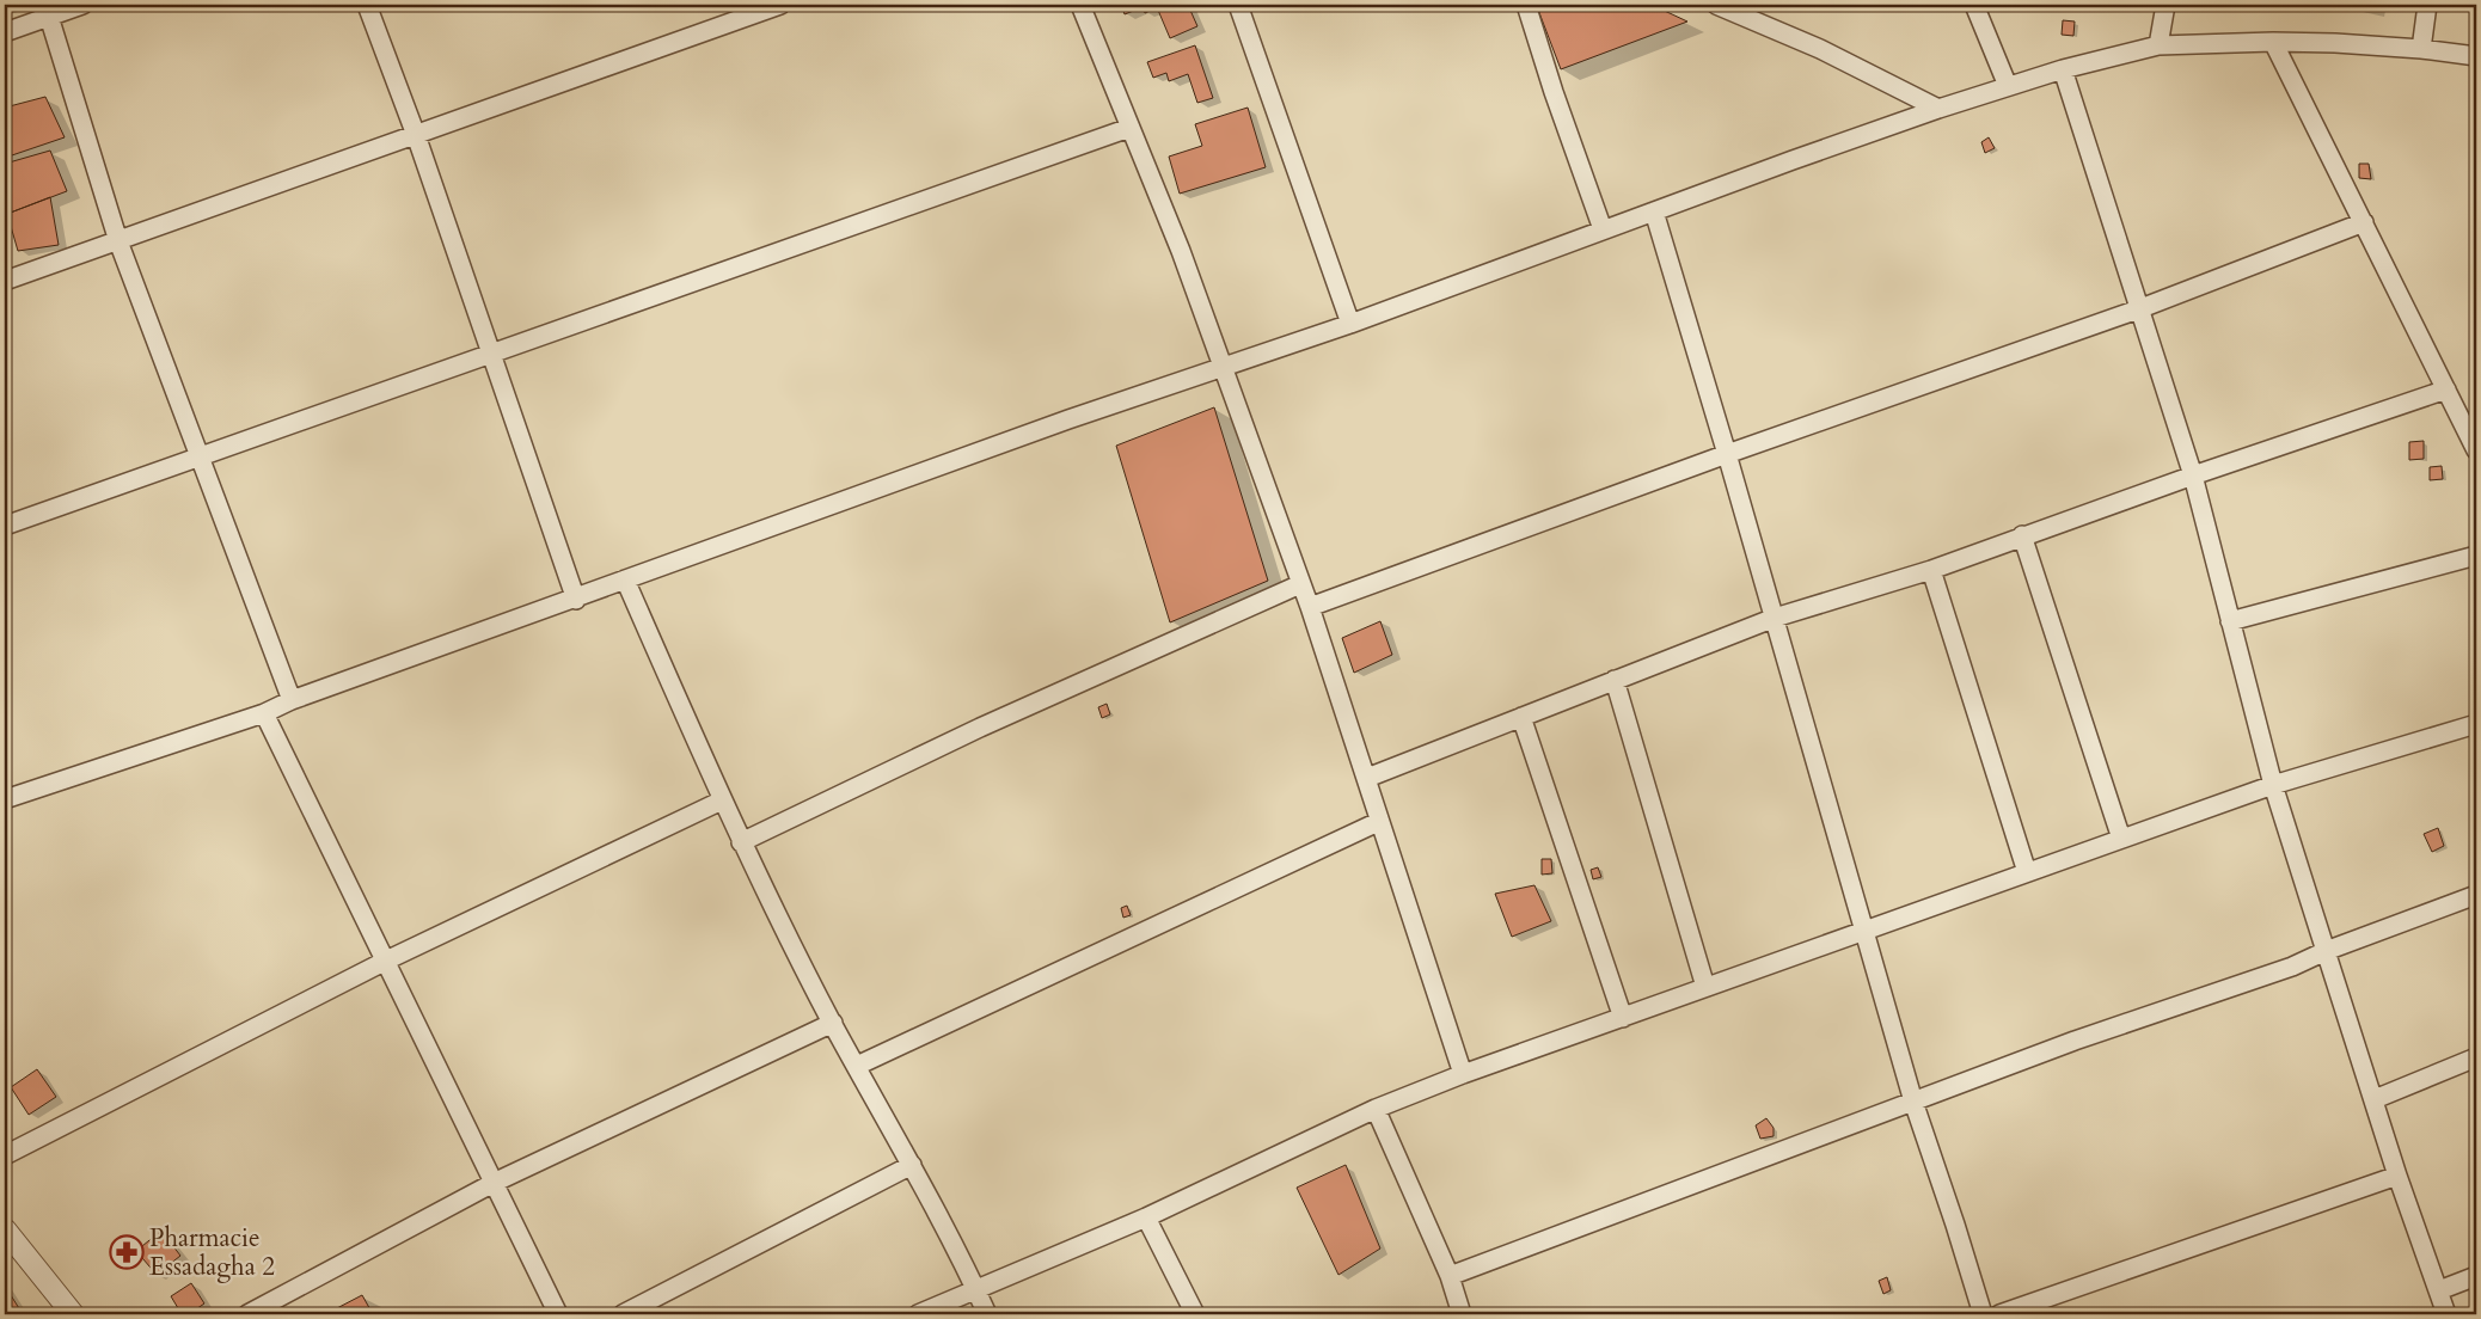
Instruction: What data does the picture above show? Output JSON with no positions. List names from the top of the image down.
{
  "places": {
    "pharmacy": ["Pharmacie Essadagha 2"]
  }
}
